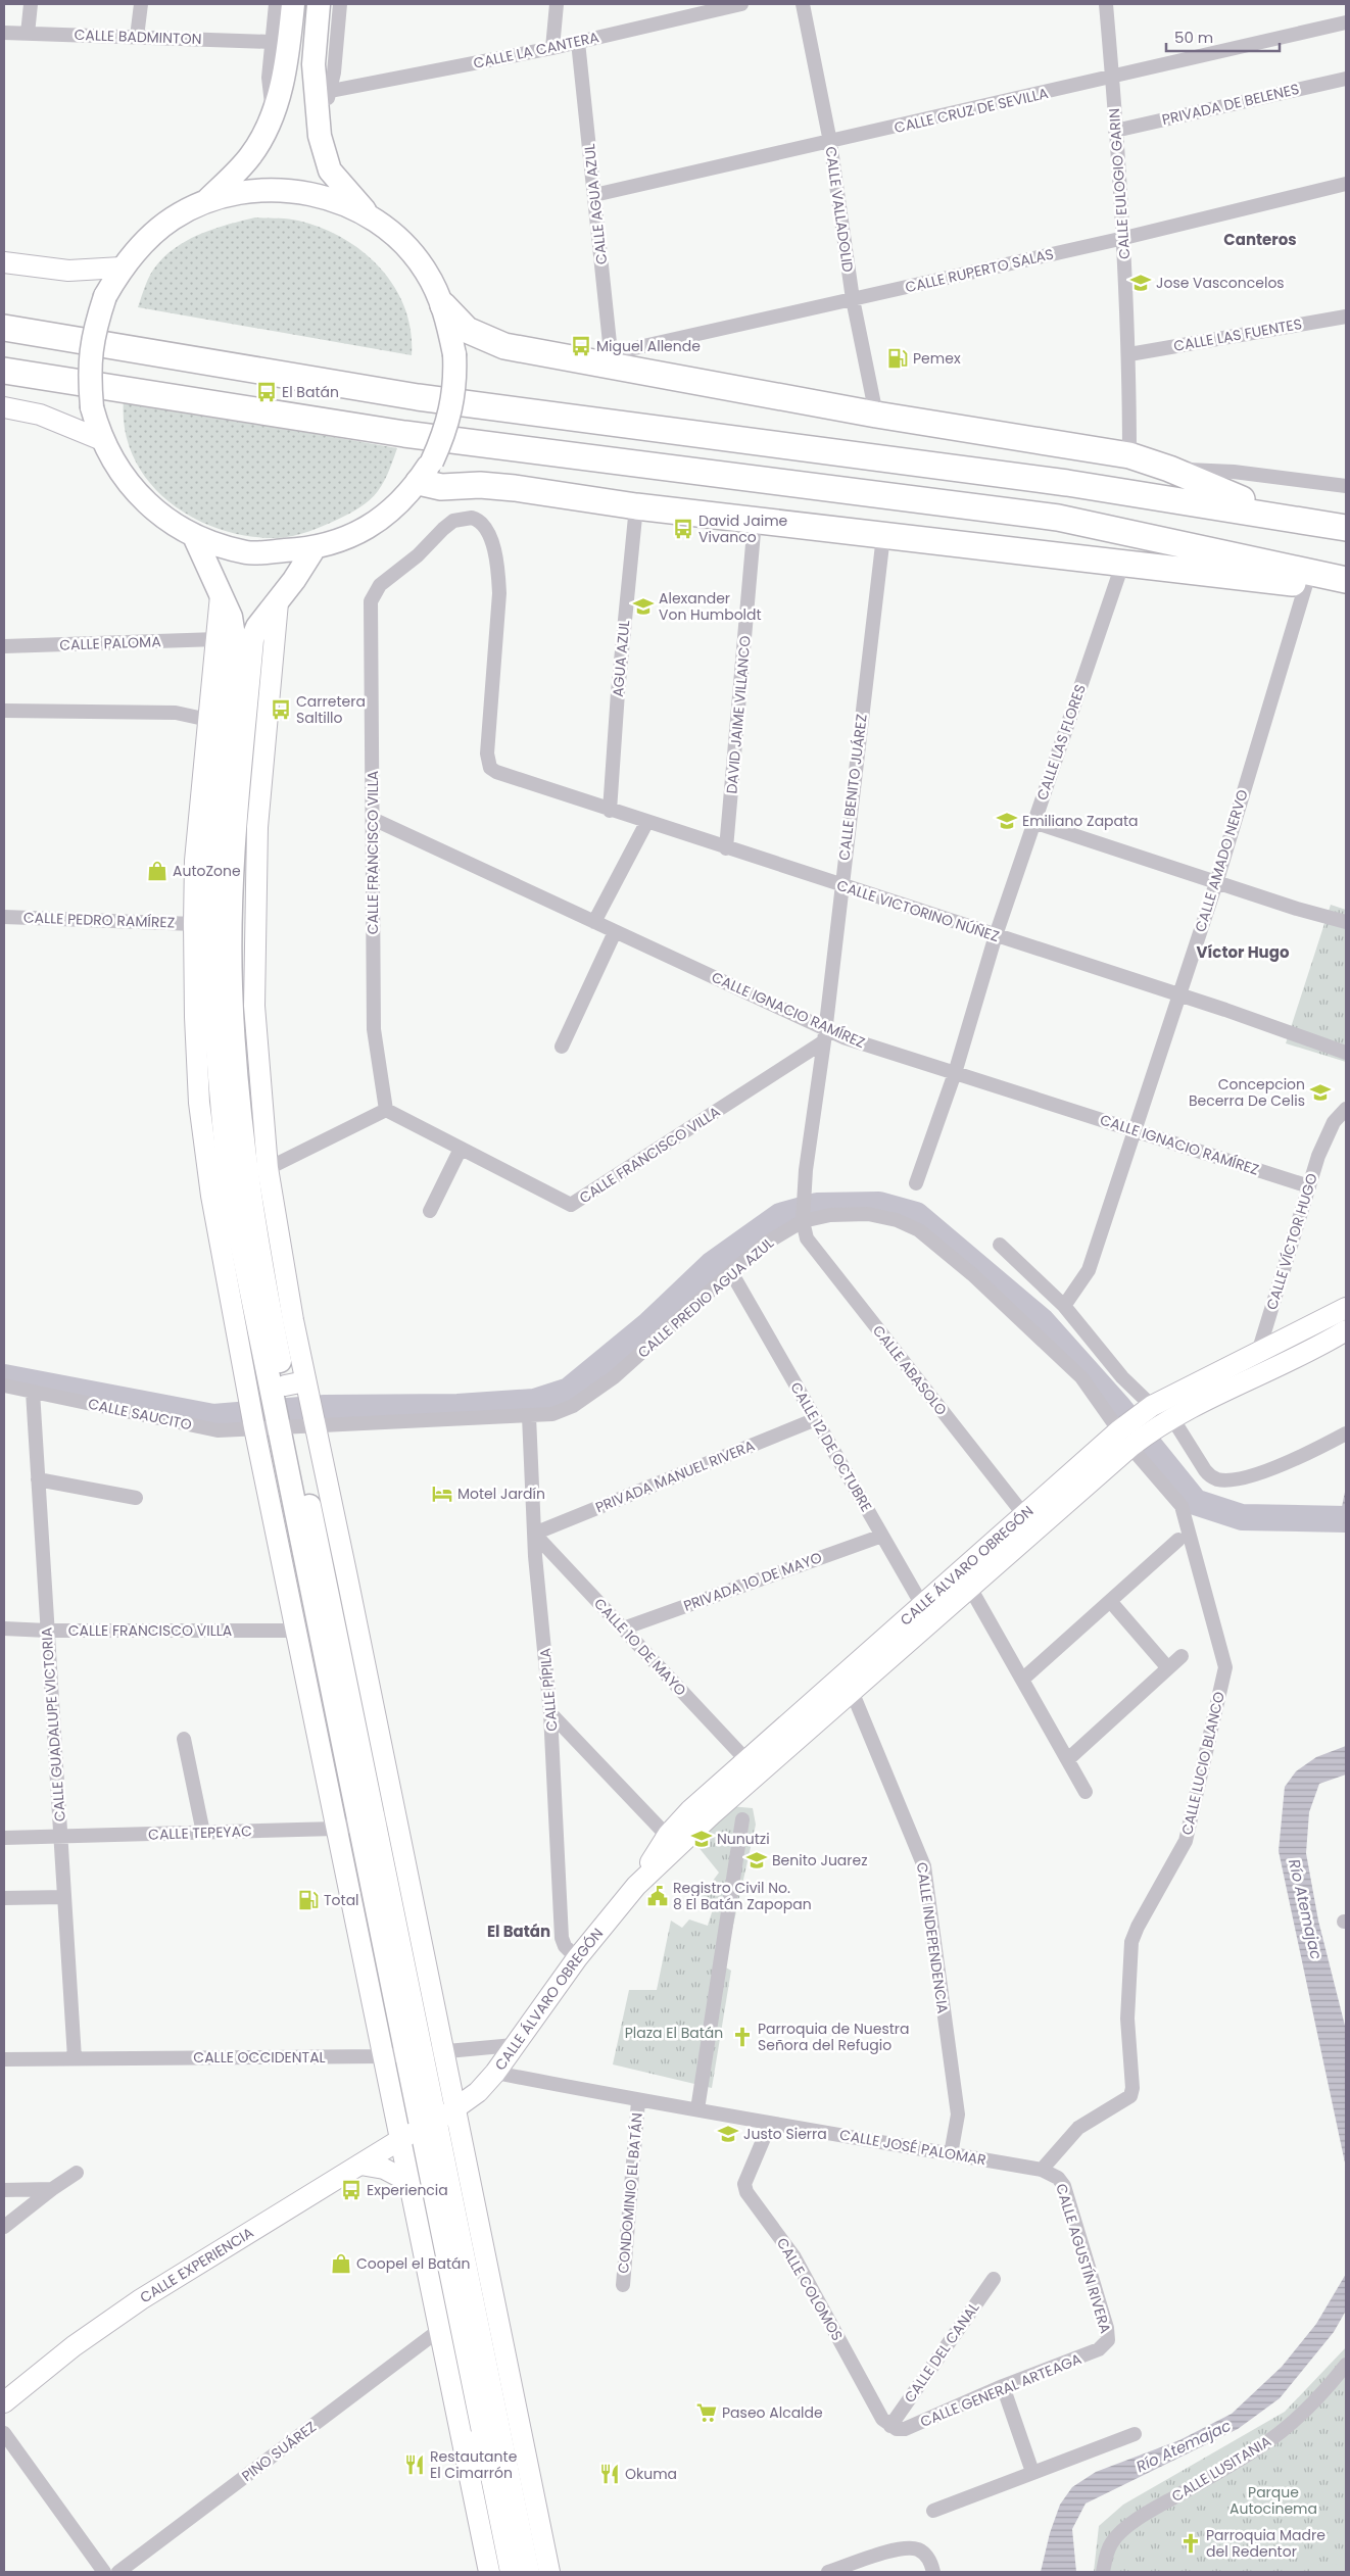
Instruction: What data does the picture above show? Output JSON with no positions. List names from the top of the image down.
{
  "streets": {
    "street": [
      "CALLE BADMINTON",
      "CALLE LA CANTERA",
      "PRIVADA DE BELENES",
      "CALLE CRUZ DE SEVILLA",
      "CALLE EULOGIO GARIN",
      "CALLE AGUA AZUL",
      "CALLE VALLADOLID",
      "CALLE RUPERTO SALAS",
      "CALLE LAS FUENTES",
      "CALLE PALOMA",
      "AGUA AZUL",
      "DAVID JAIME VILLANCO",
      "CALLE LAS FLORES",
      "CALLE BENITO JUÁREZ",
      "CALLE FRANCISCO VILLA",
      "CALLE AMADO NERVO",
      "CALLE VICTORINO NÚÑEZ",
      "CALLE PEDRO RAMÍREZ",
      "CALLE IGNACIO RAMÍREZ",
      "CALLE VÍCTOR HUGO",
      "CALLE PREDIO AGUA AZUL",
      "CALLE ABASOLO",
      "CALLE SAUCITO",
      "CALLE 12 DE OCTUBRE",
      "PRIVADA MANUEL RIVERA",
      "CALLE ÁLVARO OBREGÓN",
      "PRIVADA 1O DE MAYO",
      "CALLE 1O DE MAYO",
      "CALLE PÍPILA",
      "CALLE GUADALUPE VICTORIA",
      "CALLE LUCIO BLANCO",
      "CALLE TEPEYAC",
      "CALLE INDEPENDENCIA",
      "CALLE OCCIDENTAL",
      "CALLE JOSÉ PALOMAR",
      "CONDOMINIO EL BATÁN",
      "CALLE AGUSTÍN RIVERA",
      "CALLE EXPERIENCIA",
      "CALLE COLOMOS",
      "CALLE DEL CANAL",
      "CALLE GENERAL ARTEAGA",
      "PINO SUÁREZ",
      "CALLE LUSITANIA"
    ]
  },
  "crossings": [
    ["CALLE LA CANTERA", "CALLE AGUA AZUL"],
    ["PRIVADA DE BELENES", "CALLE EULOGIO GARIN"],
    ["CALLE CRUZ DE SEVILLA", "CALLE EULOGIO GARIN"],
    ["CALLE CRUZ DE SEVILLA", "CALLE AGUA AZUL"],
    ["CALLE CRUZ DE SEVILLA", "CALLE VALLADOLID"],
    ["CALLE EULOGIO GARIN", "CALLE RUPERTO SALAS"],
    ["CALLE EULOGIO GARIN", "CALLE LAS FUENTES"],
    ["CALLE AGUA AZUL", "CALLE RUPERTO SALAS"],
    ["CALLE VALLADOLID", "CALLE RUPERTO SALAS"],
    ["AGUA AZUL", "CALLE VICTORINO NÚÑEZ"],
    ["DAVID JAIME VILLANCO", "CALLE VICTORINO NÚÑEZ"],
    ["CALLE LAS FLORES", "CALLE VICTORINO NÚÑEZ"],
    ["CALLE LAS FLORES", "CALLE IGNACIO RAMÍREZ"],
    ["CALLE BENITO JUÁREZ", "CALLE FRANCISCO VILLA"],
    ["CALLE BENITO JUÁREZ", "CALLE VICTORINO NÚÑEZ"],
    ["CALLE BENITO JUÁREZ", "CALLE IGNACIO RAMÍREZ"],
    ["CALLE BENITO JUÁREZ", "CALLE PREDIO AGUA AZUL"],
    ["CALLE BENITO JUÁREZ", "CALLE ABASOLO"],
    ["CALLE FRANCISCO VILLA", "CALLE VICTORINO NÚÑEZ"],
    ["CALLE FRANCISCO VILLA", "CALLE IGNACIO RAMÍREZ"],
    ["CALLE FRANCISCO VILLA", "CALLE GUADALUPE VICTORIA"],
    ["CALLE AMADO NERVO", "CALLE VICTORINO NÚÑEZ"],
    ["CALLE AMADO NERVO", "CALLE IGNACIO RAMÍREZ"],
    ["CALLE IGNACIO RAMÍREZ", "CALLE VÍCTOR HUGO"],
    ["CALLE VÍCTOR HUGO", "CALLE ÁLVARO OBREGÓN"],
    ["CALLE PREDIO AGUA AZUL", "CALLE ABASOLO"],
    ["CALLE PREDIO AGUA AZUL", "CALLE SAUCITO"],
    ["CALLE PREDIO AGUA AZUL", "CALLE 12 DE OCTUBRE"],
    ["CALLE PREDIO AGUA AZUL", "CALLE ÁLVARO OBREGÓN"],
    ["CALLE PREDIO AGUA AZUL", "CALLE PÍPILA"],
    ["CALLE PREDIO AGUA AZUL", "CALLE LUCIO BLANCO"],
    ["CALLE ABASOLO", "CALLE ÁLVARO OBREGÓN"],
    ["CALLE SAUCITO", "CALLE GUADALUPE VICTORIA"],
    ["CALLE 12 DE OCTUBRE", "PRIVADA MANUEL RIVERA"],
    ["CALLE 12 DE OCTUBRE", "CALLE ÁLVARO OBREGÓN"],
    ["CALLE 12 DE OCTUBRE", "PRIVADA 1O DE MAYO"],
    ["PRIVADA MANUEL RIVERA", "CALLE 1O DE MAYO"],
    ["PRIVADA MANUEL RIVERA", "CALLE PÍPILA"],
    ["CALLE ÁLVARO OBREGÓN", "CALLE 1O DE MAYO"],
    ["CALLE ÁLVARO OBREGÓN", "CALLE PÍPILA"],
    ["CALLE ÁLVARO OBREGÓN", "CALLE LUCIO BLANCO"],
    ["CALLE ÁLVARO OBREGÓN", "CALLE INDEPENDENCIA"],
    ["CALLE ÁLVARO OBREGÓN", "CALLE OCCIDENTAL"],
    ["CALLE ÁLVARO OBREGÓN", "CALLE JOSÉ PALOMAR"],
    ["CALLE ÁLVARO OBREGÓN", "CALLE EXPERIENCIA"],
    ["PRIVADA 1O DE MAYO", "CALLE 1O DE MAYO"],
    ["CALLE 1O DE MAYO", "CALLE PÍPILA"],
    ["CALLE GUADALUPE VICTORIA", "CALLE TEPEYAC"],
    ["CALLE GUADALUPE VICTORIA", "CALLE OCCIDENTAL"],
    ["CALLE LUCIO BLANCO", "CALLE JOSÉ PALOMAR"],
    ["CALLE INDEPENDENCIA", "CALLE JOSÉ PALOMAR"],
    ["CALLE JOSÉ PALOMAR", "CONDOMINIO EL BATÁN"],
    ["CALLE JOSÉ PALOMAR", "CALLE AGUSTÍN RIVERA"],
    ["CALLE JOSÉ PALOMAR", "CALLE COLOMOS"],
    ["CALLE AGUSTÍN RIVERA", "CALLE GENERAL ARTEAGA"],
    ["CALLE COLOMOS", "CALLE DEL CANAL"],
    ["CALLE COLOMOS", "CALLE GENERAL ARTEAGA"],
    ["CALLE DEL CANAL", "CALLE GENERAL ARTEAGA"]
  ],
  "districts": ["Canteros", "Víctor Hugo", "El Batán"],
  "water": ["Río Atemajac"],
  "parks": ["Plaza El Batán", "Parque Autocinema"],
  "places": {
    "school or university": [
      "Jose Vasconcelos",
      "Alexander Von Humboldt",
      "Emiliano Zapata",
      "Concepcion Becerra De Celis",
      "Nunutzi",
      "Benito Juarez",
      "Justo Sierra"
    ],
    "bus stop": [
      "Miguel Allende",
      "El Batán",
      "David Jaime Vivanco",
      "Carretera Saltillo",
      "Experiencia"
    ],
    "fuel station": ["Pemex", "Total"],
    "shop": ["AutoZone", "Coopel el Batán"],
    "hotel": ["Motel Jardín"],
    "public building": ["Registro Civil No. 8 El Batán Zapopan"],
    "church": ["Parroquia de Nuestra Señora del Refugio", "Parroquia Madre del Redentor"],
    "supermarket": ["Paseo Alcalde"],
    "restaurant": ["Restautante El Cimarrón", "Okuma"]
  },
  "scale_bar": "50 m"
}
